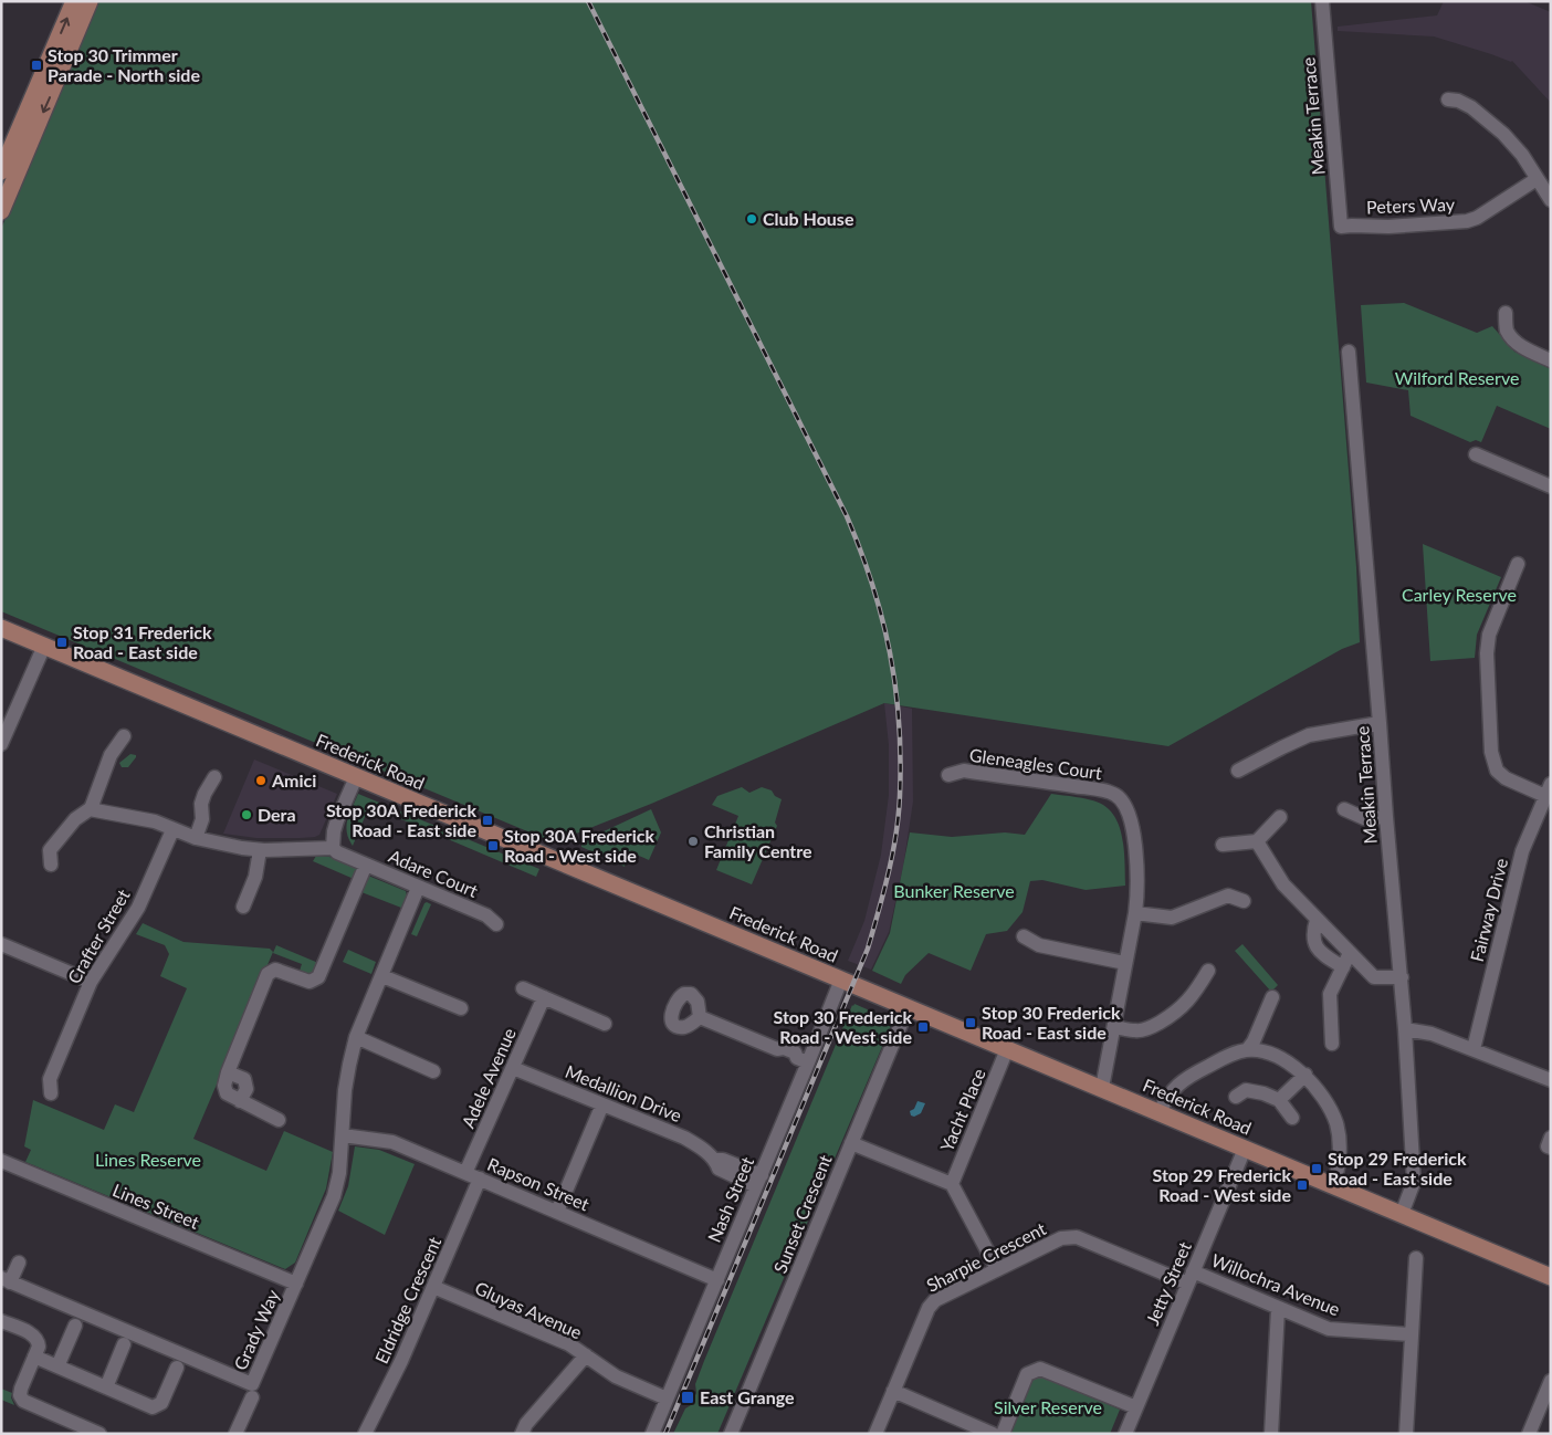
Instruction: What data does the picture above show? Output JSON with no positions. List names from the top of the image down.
{
  "streets": {
    "main road": ["Frederick Road"],
    "street": [
      "Meakin Terrace",
      "Peters Way",
      "Gleneagles Court",
      "Adare Court",
      "Fairway Drive",
      "Crafter Street",
      "Adele Avenue",
      "Medallion Drive",
      "Yacht Place",
      "Rapson Street",
      "Nash Street",
      "Lines Street",
      "Sunset Crescent",
      "Sharpie Crescent",
      "Jetty Street",
      "Willochra Avenue",
      "Eldridge Crescent",
      "Gluyas Avenue",
      "Grady Way"
    ]
  },
  "crossings": [
    ["Meakin Terrace", "Peters Way"],
    ["Meakin Terrace", "Frederick Road"],
    ["Frederick Road", "Gleneagles Court"],
    ["Frederick Road", "Yacht Place"],
    ["Frederick Road", "Nash Street"],
    ["Frederick Road", "Sunset Crescent"],
    ["Frederick Road", "Jetty Street"],
    ["Adare Court", "Grady Way"],
    ["Adele Avenue", "Medallion Drive"],
    ["Adele Avenue", "Rapson Street"],
    ["Medallion Drive", "Nash Street"],
    ["Rapson Street", "Nash Street"],
    ["Rapson Street", "Eldridge Crescent"],
    ["Rapson Street", "Grady Way"],
    ["Nash Street", "Gluyas Avenue"],
    ["Lines Street", "Grady Way"],
    ["Sharpie Crescent", "Jetty Street"],
    ["Sharpie Crescent", "Willochra Avenue"],
    ["Jetty Street", "Willochra Avenue"],
    ["Eldridge Crescent", "Gluyas Avenue"]
  ],
  "parks": [
    "Wilford Reserve",
    "Carley Reserve",
    "Bunker Reserve",
    "Lines Reserve",
    "Silver Reserve"
  ],
  "places": {
    "transit": [
      "Stop 30 Trimmer Parade - North side",
      "Stop 31 Frederick Road - East side",
      "Stop 30A Frederick Road - East side",
      "Stop 30A Frederick Road - West side",
      "Stop 30 Frederick Road - East side",
      "Stop 30 Frederick Road - West side",
      "Stop 29 Frederick Road - East side",
      "Stop 29 Frederick Road - West side",
      "East Grange"
    ],
    "other": [
      "Club House",
      "Amici",
      "Dera",
      "Christian Family Centre"
    ]
  }
}
